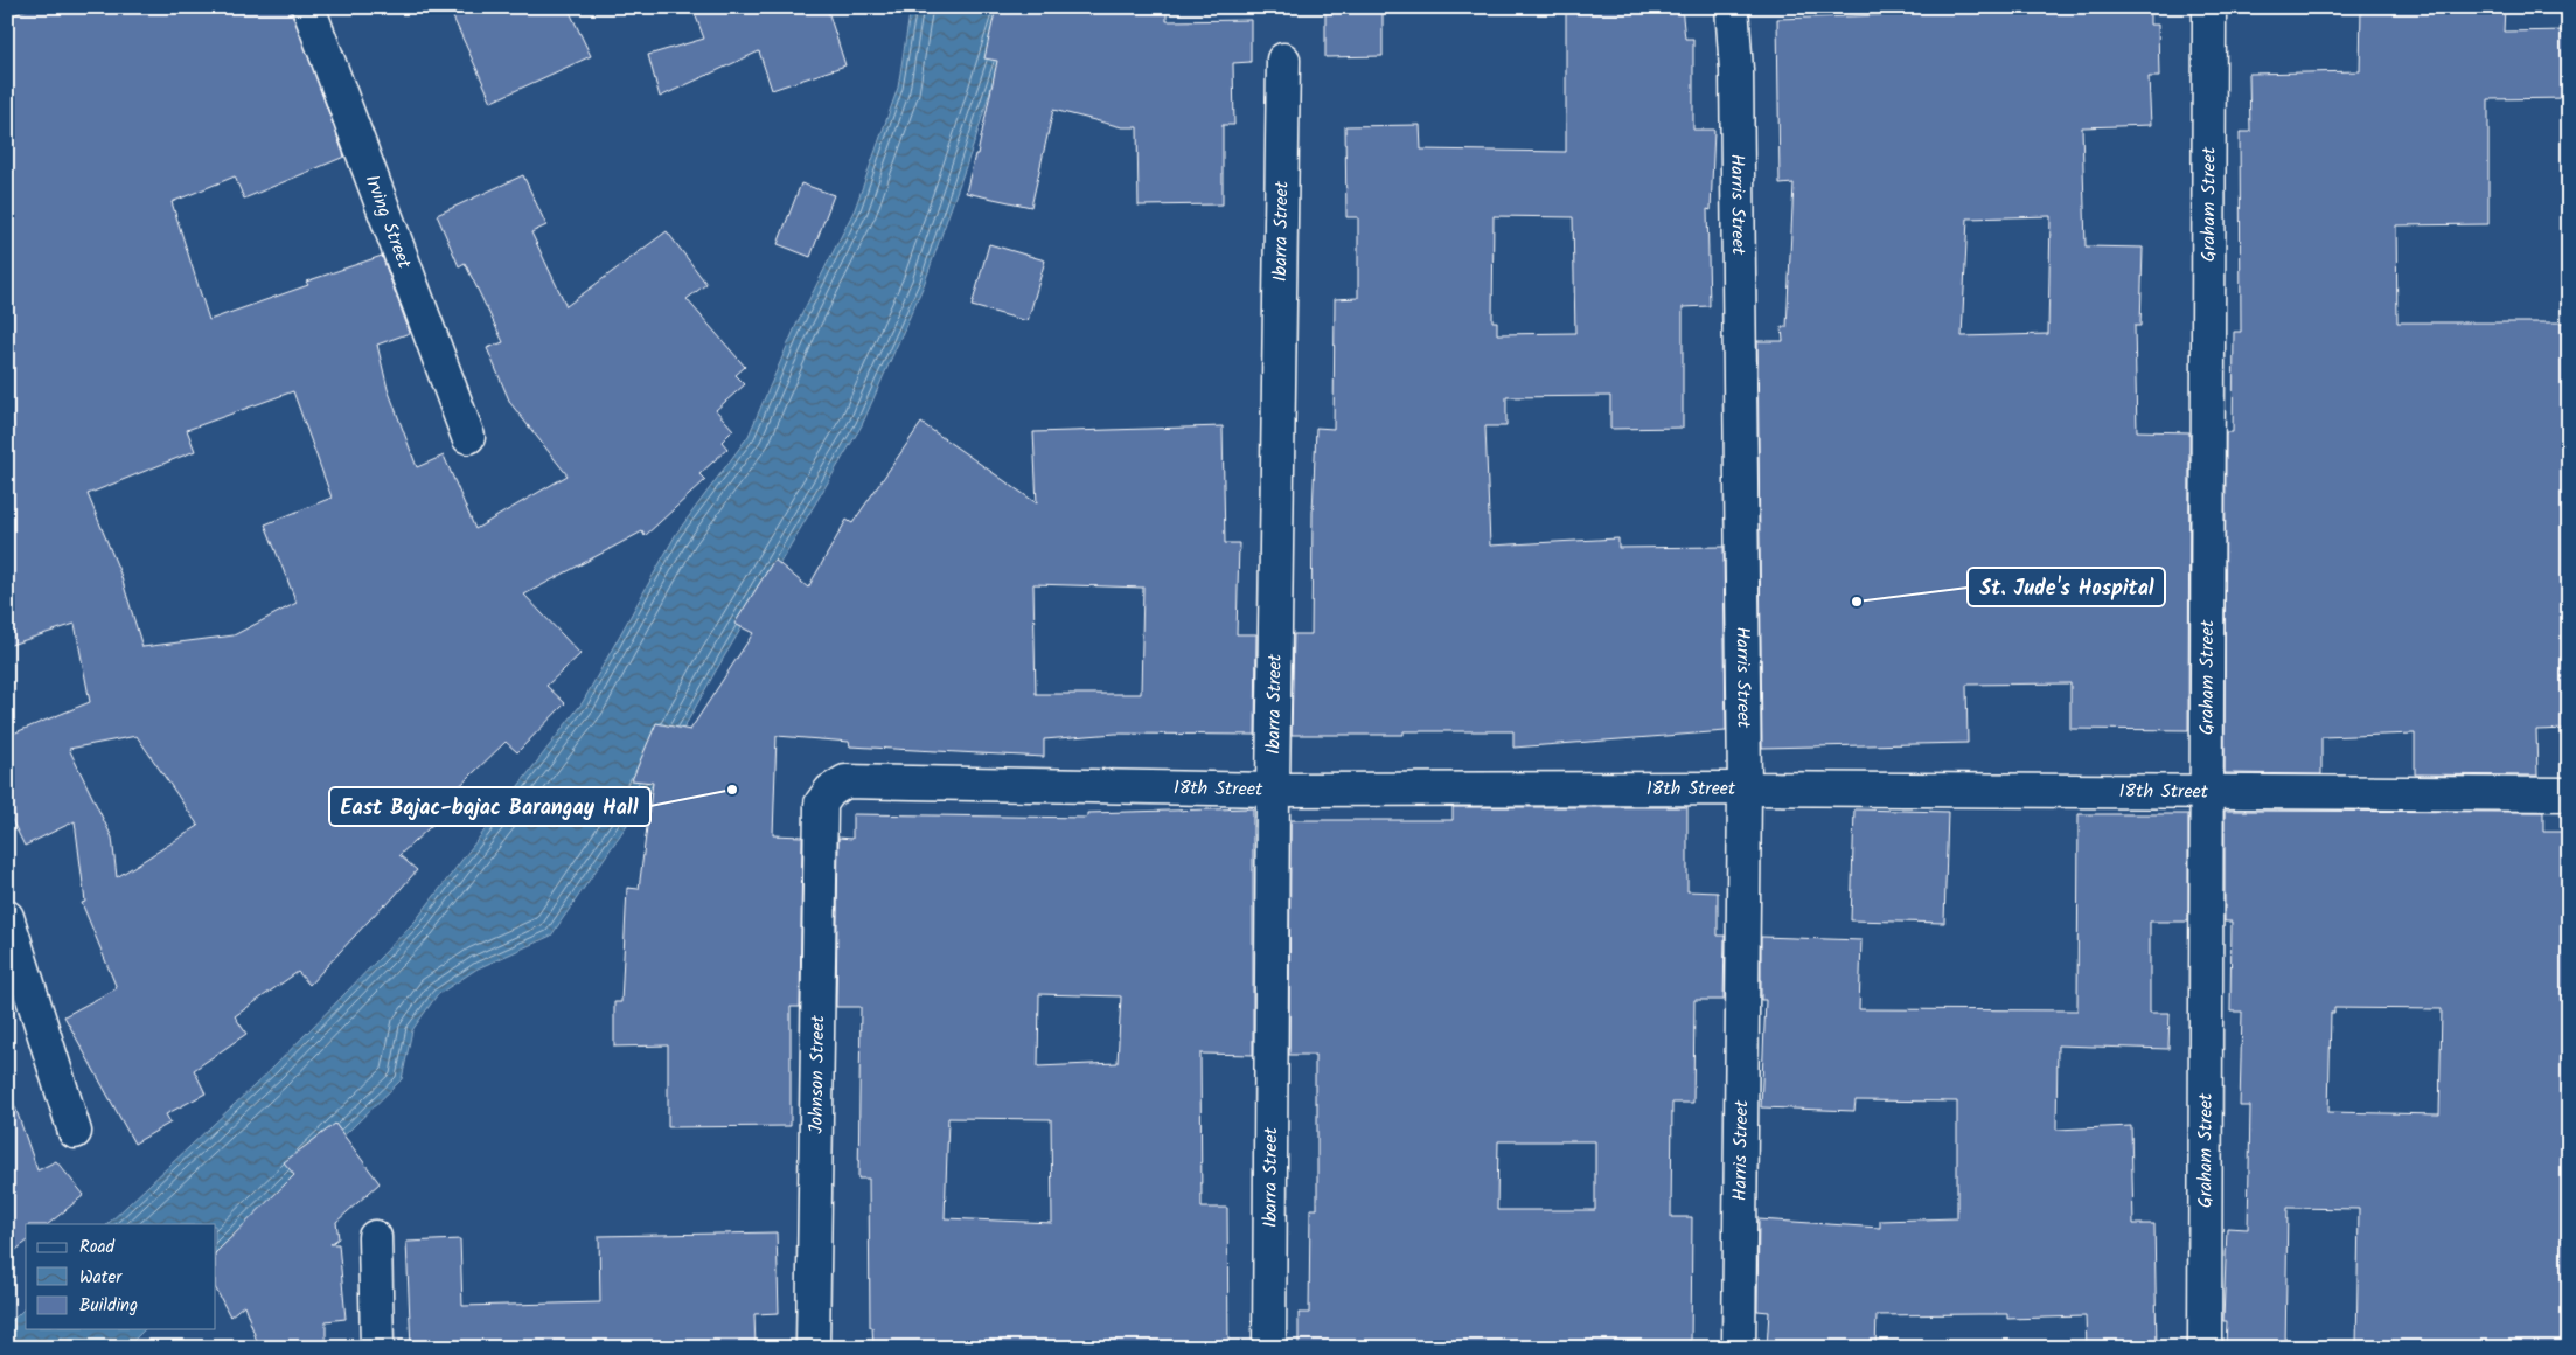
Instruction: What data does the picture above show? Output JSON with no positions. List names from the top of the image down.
{
  "streets": {
    "street": [
      "Harris Street",
      "Graham Street",
      "Irving Street",
      "Ibarra Street",
      "18th Street",
      "Johnson Street"
    ]
  },
  "crossings": [
    ["Harris Street", "18th Street"],
    ["Graham Street", "18th Street"],
    ["Ibarra Street", "18th Street"],
    ["18th Street", "Johnson Street"]
  ],
  "places": ["St. Jude's Hospital", "East Bajac-bajac Barangay Hall"],
  "legend": ["Road", "Water", "Building"]
}
